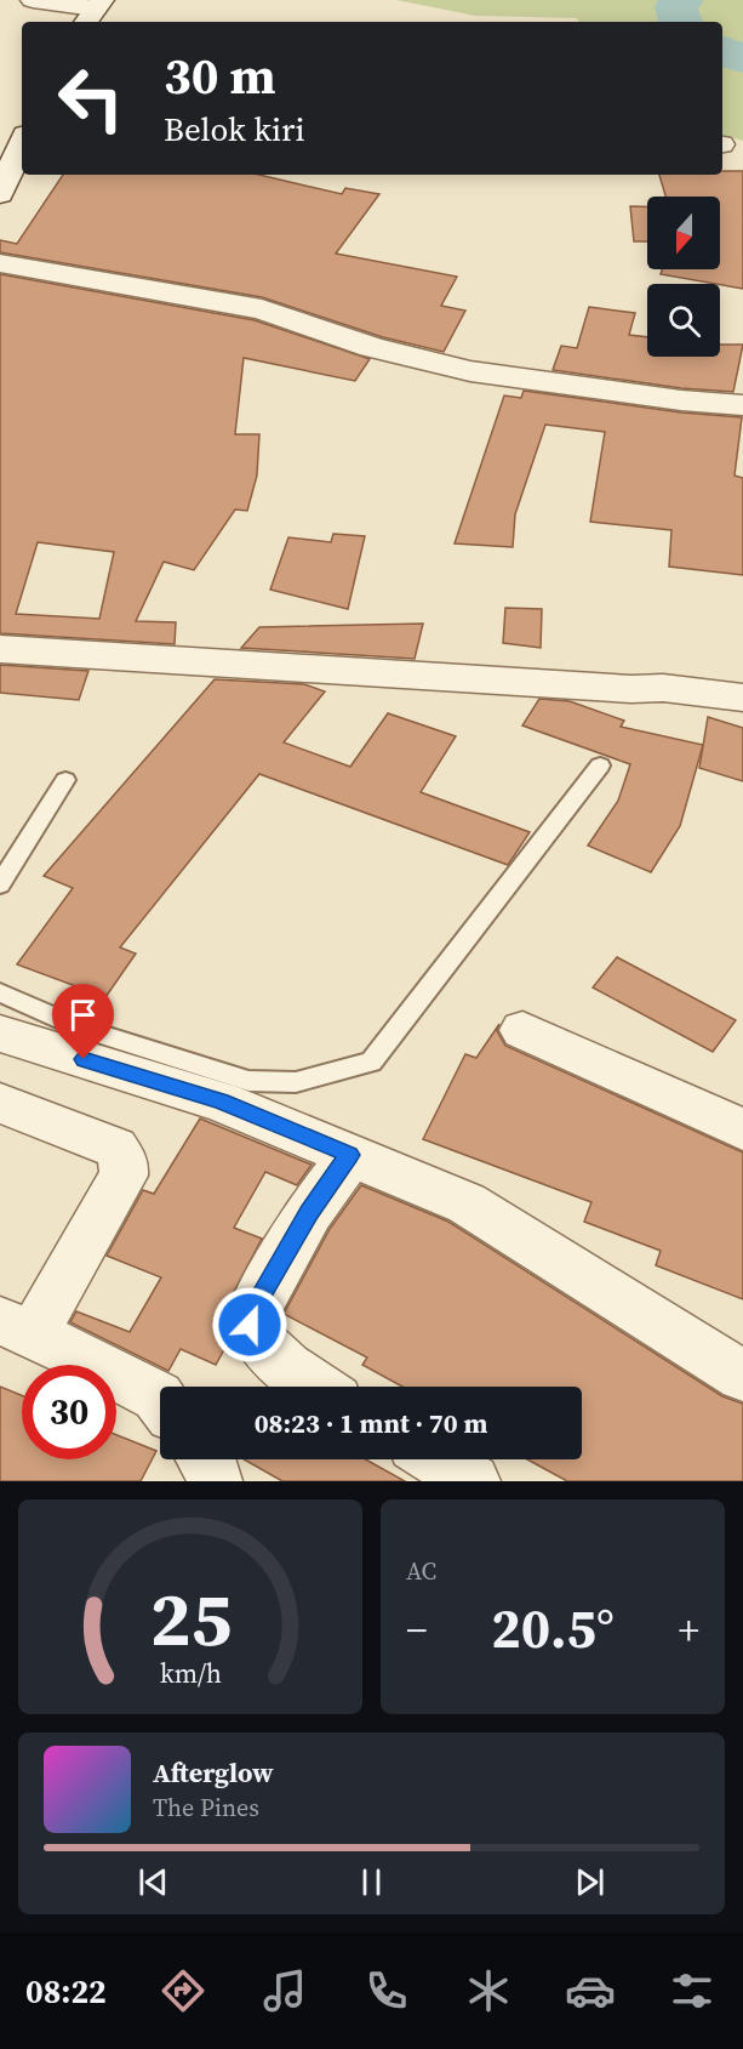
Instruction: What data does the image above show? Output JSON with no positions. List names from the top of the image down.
{
  "north": "bottom",
  "page": {
    "turn": ["30 m", "Belok kiri"],
    "limit": "30",
    "trip": "08:23 · 1 mnt · 70 m",
    "tile": "AC",
    "heat": ["−", "20.5°", "+"],
    "song": ["Afterglow", "The Pines"],
    "tabs": "08:22",
    "gauge": ["25", "km/h"]
  }
}
